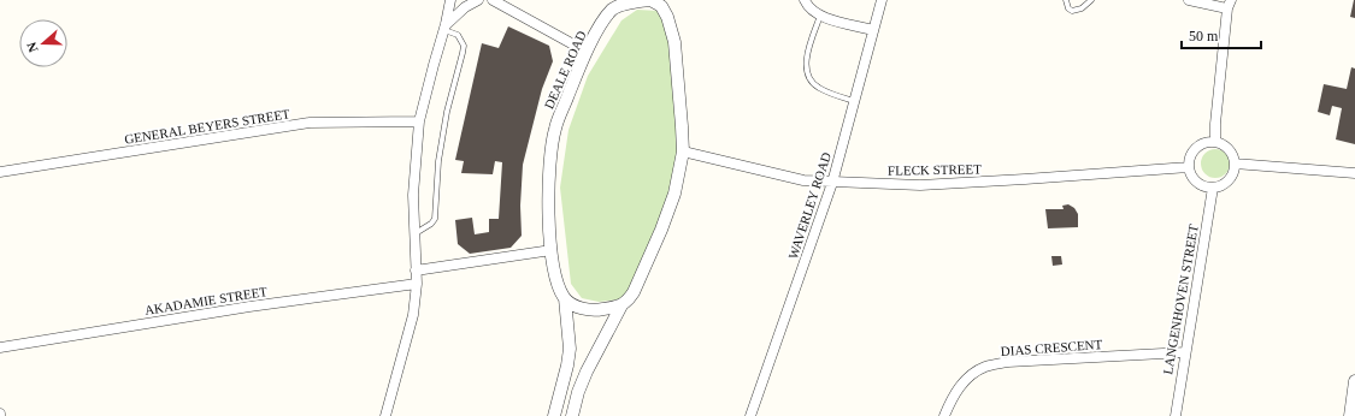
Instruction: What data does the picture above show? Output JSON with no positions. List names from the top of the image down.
{
  "streets": {
    "street": [
      "DEALE ROAD",
      "GENERAL BEYERS STREET",
      "FLECK STREET",
      "WAVERLEY ROAD",
      "LANGENHOVEN STREET",
      "AKADAMIE STREET",
      "DIAS CRESCENT"
    ]
  },
  "crossings": [
    ["DEALE ROAD", "FLECK STREET"],
    ["FLECK STREET", "WAVERLEY ROAD"],
    ["FLECK STREET", "LANGENHOVEN STREET"],
    ["LANGENHOVEN STREET", "DIAS CRESCENT"]
  ],
  "scale_bar": "50 m",
  "north": "left"
}
